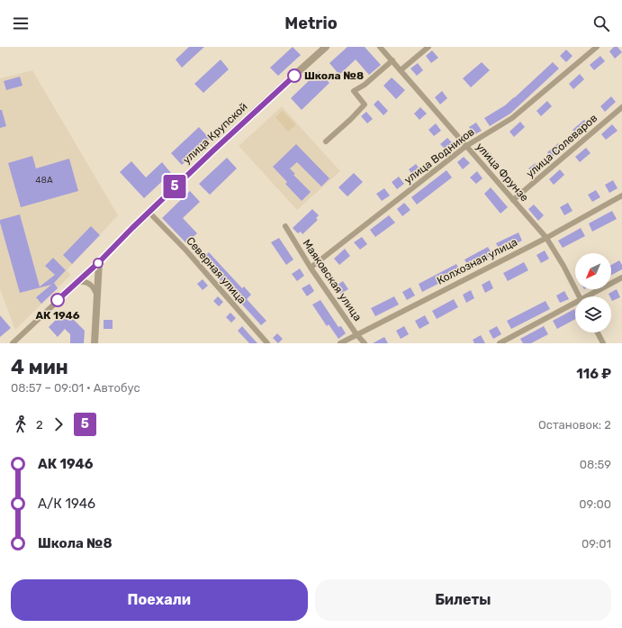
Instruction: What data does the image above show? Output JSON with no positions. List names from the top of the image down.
{
  "streets": {
    "street": [
      "улица Крупской",
      "улица Солеваров",
      "улица Водников",
      "улица Фрунзе",
      "Колхозная улица",
      "Северная улица",
      "Маяковская улица"
    ]
  },
  "crossings": [
    ["улица Крупской", "Северная улица"],
    ["улица Солеваров", "улица Фрунзе"],
    ["улица Водников", "улица Фрунзе"],
    ["улица Водников", "Маяковская улица"],
    ["улица Фрунзе", "Колхозная улица"],
    ["Колхозная улица", "Маяковская улица"]
  ],
  "places": ["Школа №8", "АК 1946"],
  "lines": ["bus line 5"],
  "house_numbers": ["48А"],
  "north": "bottom left",
  "page": {
    "header": "Metrio",
    "on_map": "5",
    "heading": ["4 мин", "08:57 – 09:01 · Автобус", "116 ₽"],
    "legs": ["2", "5", "Остановок: 2"],
    "list": [
      {
        "name": "АК 1946",
        "value": "08:59"
      },
      {
        "name": "А/К 1946",
        "value": "09:00"
      },
      {
        "name": "Школа №8",
        "value": "09:01"
      }
    ],
    "buttons": ["Поехали", "Билеты"]
  }
}
